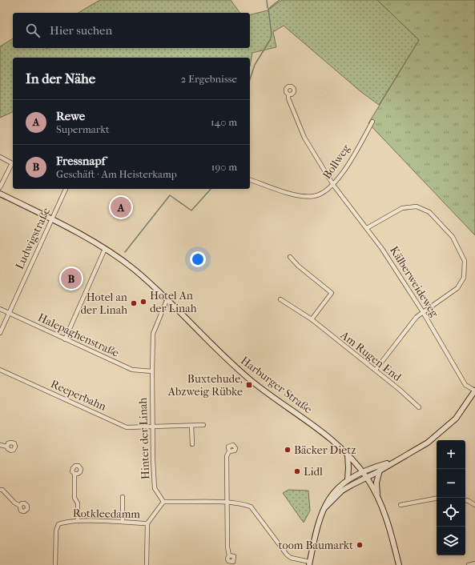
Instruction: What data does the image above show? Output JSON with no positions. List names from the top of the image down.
{
  "streets": {
    "street": [
      "Bollweg",
      "Ludwigstraße",
      "Kälberweideweg",
      "Halepaghenstraße",
      "Am Rugen End",
      "Harburger Straße",
      "Reeperbahn",
      "Hinter der Linah",
      "Rotkleedamm"
    ]
  },
  "crossings": [
    ["Bollweg", "Kälberweideweg"],
    ["Ludwigstraße", "Halepaghenstraße"],
    ["Ludwigstraße", "Harburger Straße"],
    ["Halepaghenstraße", "Hinter der Linah"],
    ["Harburger Straße", "Hinter der Linah"],
    ["Reeperbahn", "Hinter der Linah"],
    ["Hinter der Linah", "Rotkleedamm"]
  ],
  "places": {
    "other": [
      "Hotel An der Linah",
      "Hotel an der Linah",
      "Bäcker Dietz",
      "Lidl",
      "toom Baumarkt"
    ],
    "transit": ["Buxtehude, Abzweig Rübke"]
  },
  "page": {
    "search": "Hier suchen",
    "heading": ["In der Nähe", "2 Ergebnisse"],
    "list": [
      {
        "mark": "A",
        "name": "Rewe",
        "note": "Supermarkt",
        "value": "140 m"
      },
      {
        "mark": "B",
        "name": "Fressnapf",
        "note": "Geschäft · Am Heisterkamp",
        "value": "190 m"
      }
    ],
    "pins": ["A", "B"],
    "map_buttons": ["+", "−"]
  }
}
